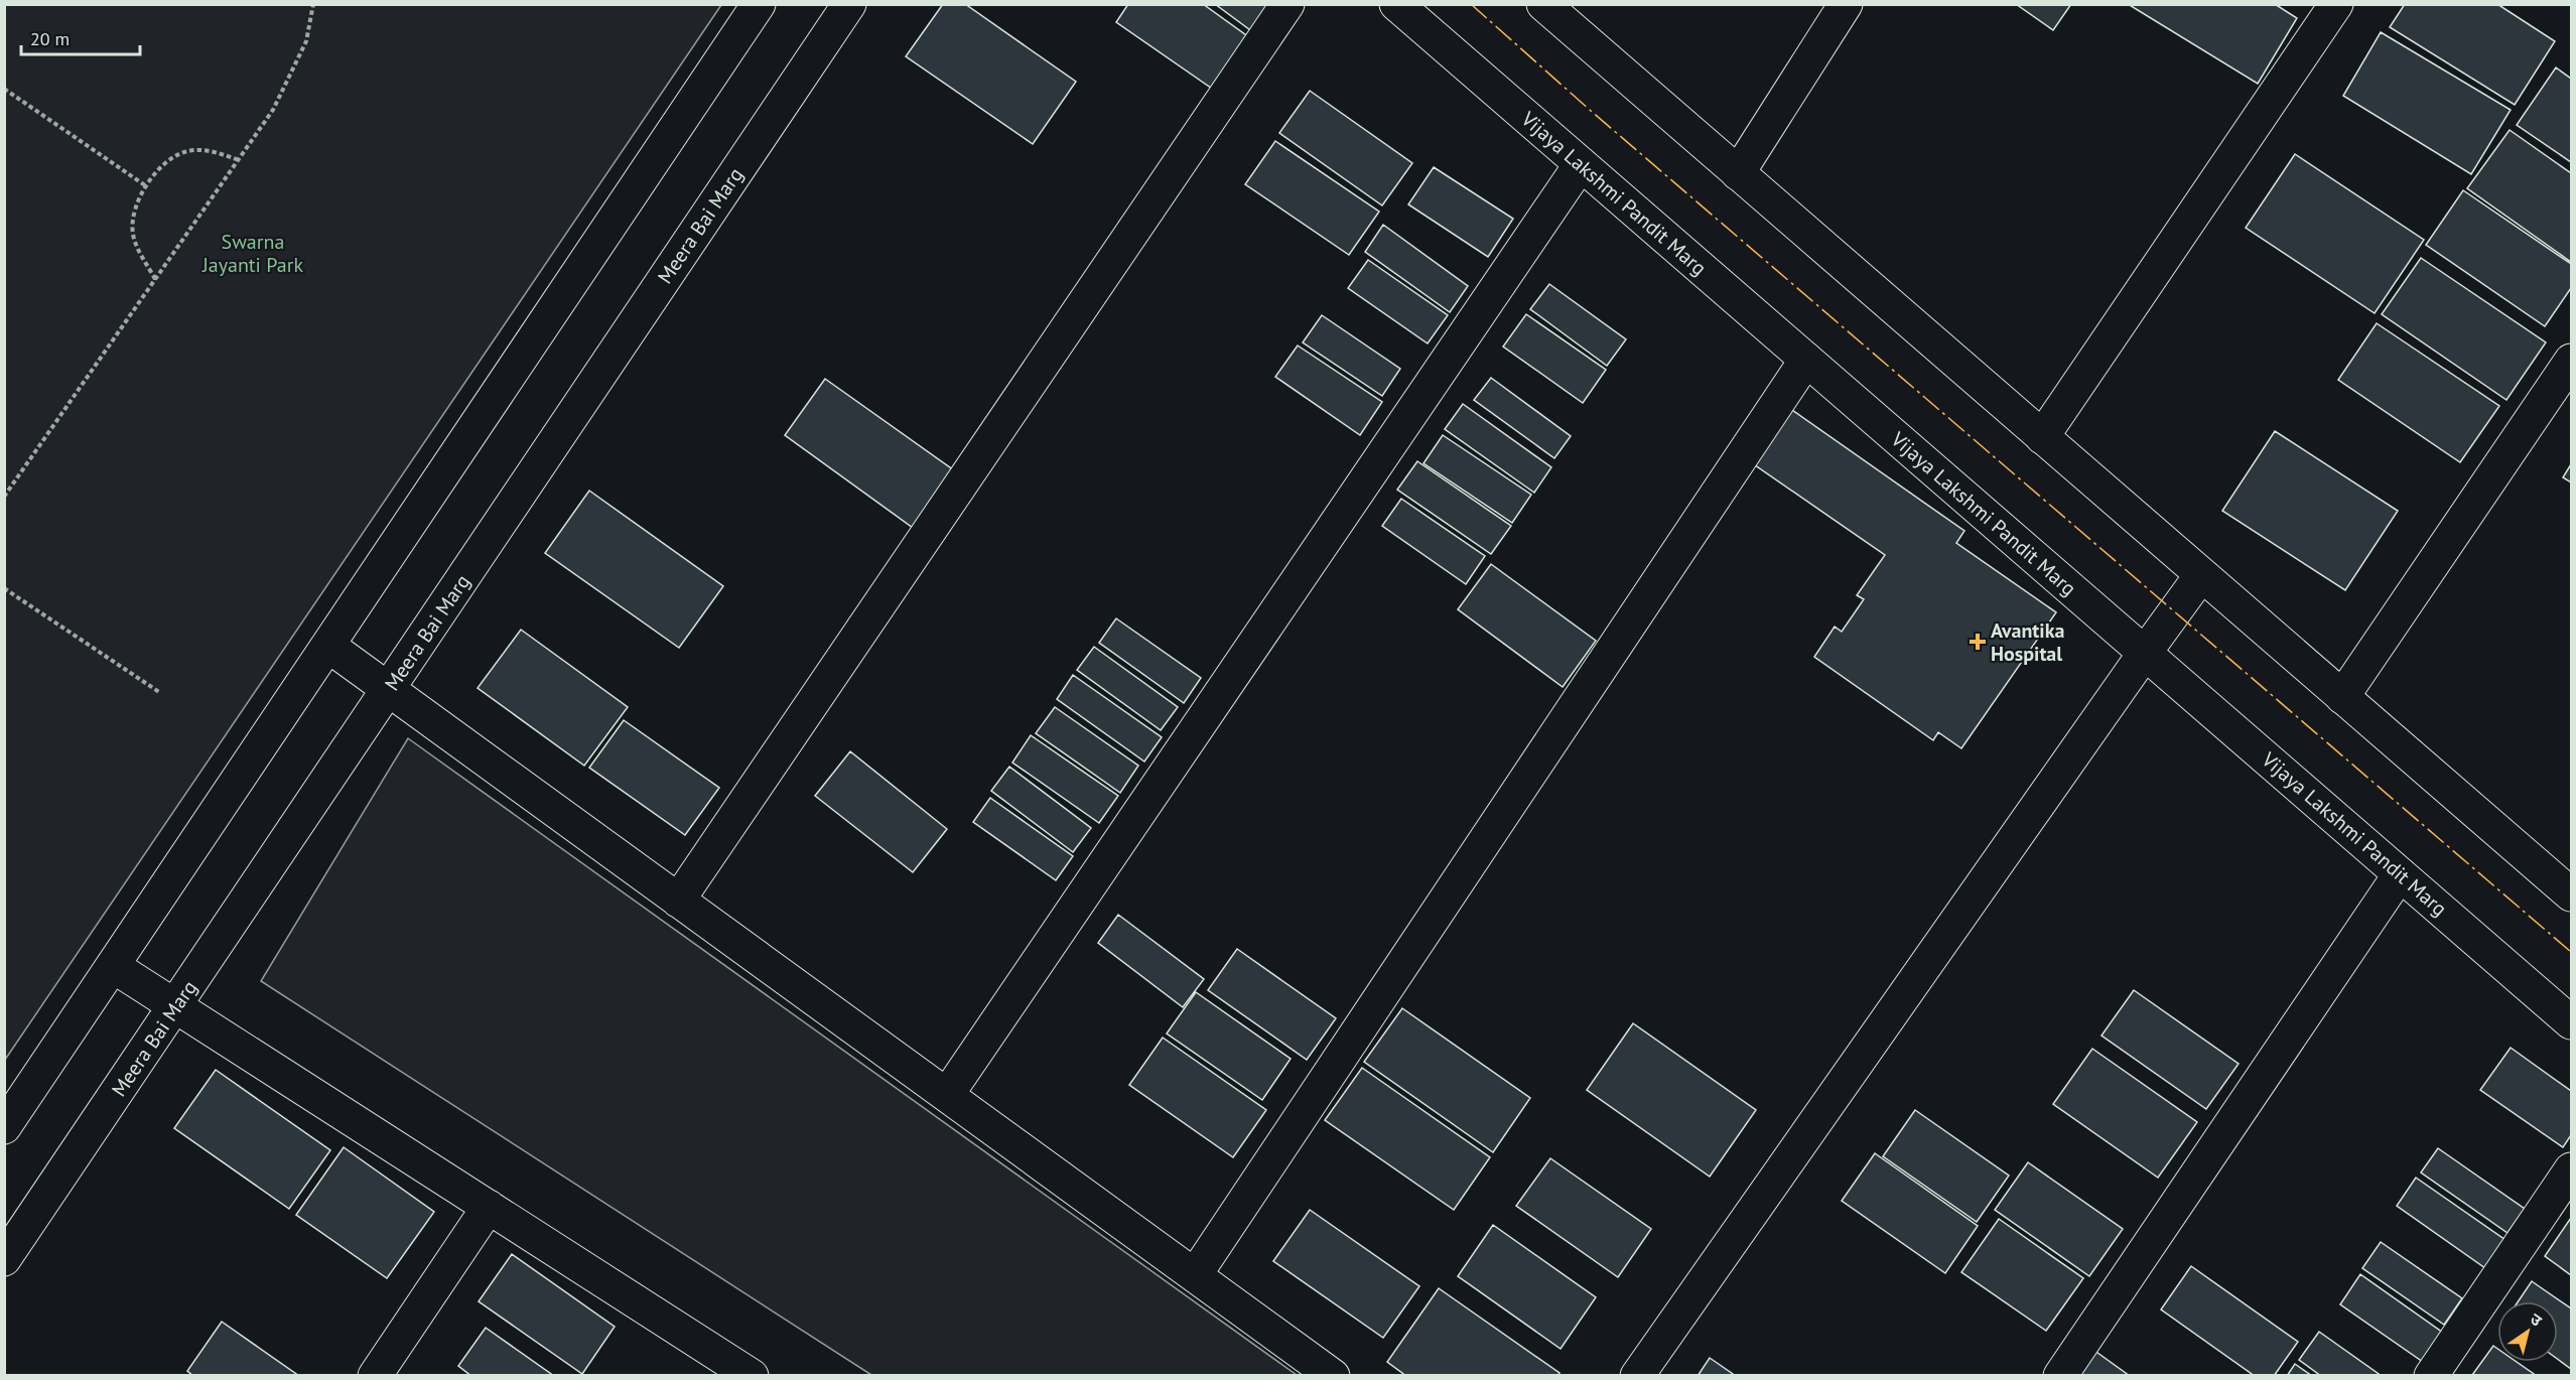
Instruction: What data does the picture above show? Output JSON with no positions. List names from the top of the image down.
{
  "streets": {
    "street": ["Vijaya Lakshmi Pandit Marg", "Meera Bai Marg"]
  },
  "parks": ["Swarna Jayanti Park"],
  "places": {
    "health": ["Avantika Hospital"]
  },
  "scale_bar": "20 m",
  "north": "top right"
}
